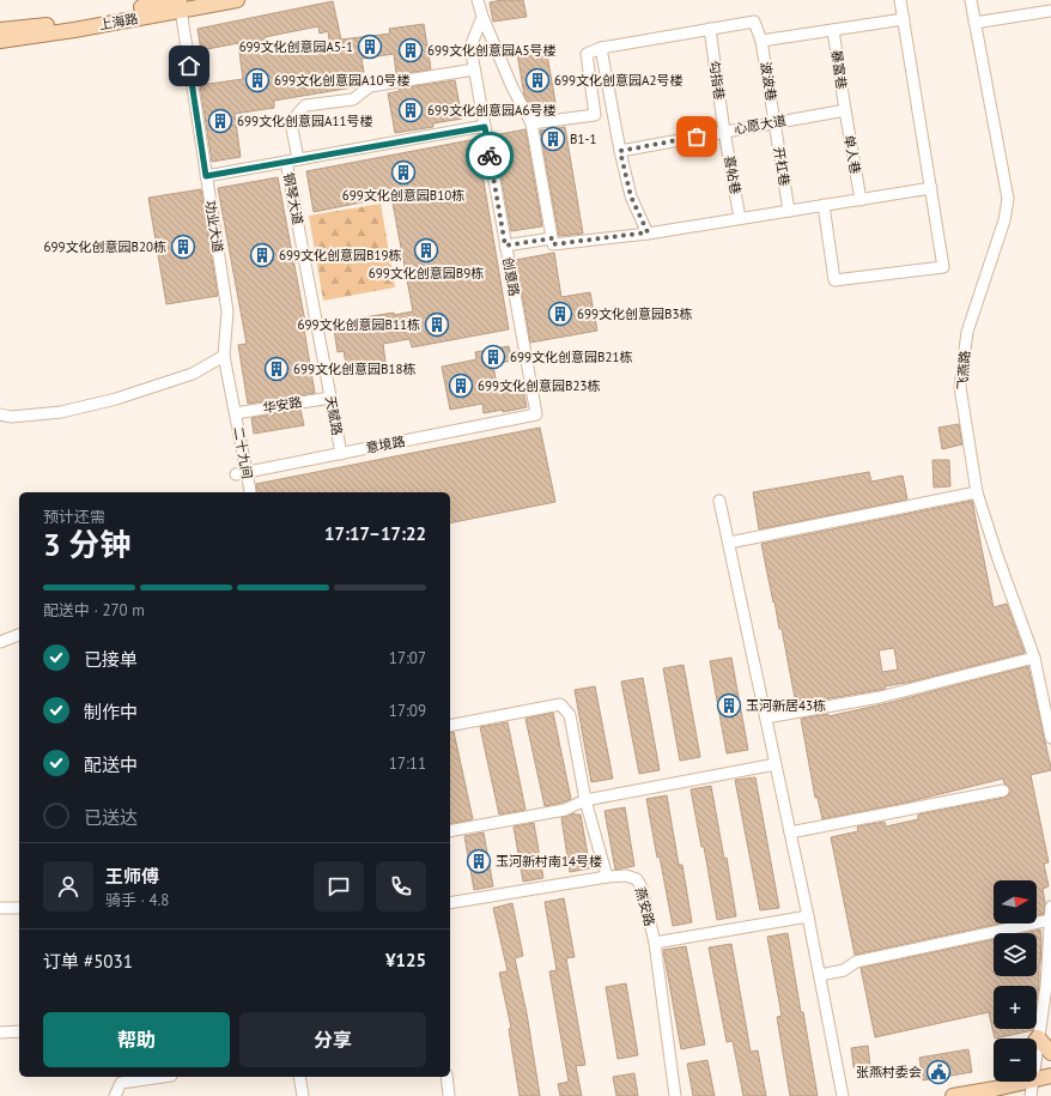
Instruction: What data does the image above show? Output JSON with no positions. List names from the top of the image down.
{
  "streets": {
    "main road": ["上海路"],
    "street": [
      "暴富巷",
      "勾指巷",
      "波波巷",
      "心愿大道",
      "单人巷",
      "开杠巷",
      "喜帖巷",
      "钢琴大道",
      "功业大道",
      "创意路",
      "飞燕路",
      "华安路",
      "天赋路",
      "意境路",
      "二十九间",
      "燕安路"
    ]
  },
  "crossings": [
    ["上海路", "功业大道"],
    ["暴富巷", "心愿大道"],
    ["暴富巷", "单人巷"],
    ["勾指巷", "心愿大道"],
    ["勾指巷", "喜帖巷"],
    ["波波巷", "心愿大道"],
    ["波波巷", "开杠巷"],
    ["心愿大道", "单人巷"],
    ["心愿大道", "开杠巷"],
    ["心愿大道", "喜帖巷"],
    ["钢琴大道", "天赋路"],
    ["功业大道", "华安路"],
    ["功业大道", "二十九间"],
    ["创意路", "意境路"],
    ["华安路", "天赋路"],
    ["华安路", "二十九间"],
    ["天赋路", "意境路"],
    ["意境路", "二十九间"]
  ],
  "places": {
    "building": [
      "699文化创意园A5-1",
      "699文化创意园A5号楼",
      "699文化创意园A10号楼",
      "699文化创意园A2号楼",
      "699文化创意园A6号楼",
      "699文化创意园A11号楼",
      "B1-1",
      "699文化创意园B10栋",
      "699文化创意园B20栋",
      "699文化创意园B9栋",
      "699文化创意园B19栋",
      "699文化创意园B3栋",
      "699文化创意园B11栋",
      "699文化创意园B21栋",
      "699文化创意园B18栋",
      "699文化创意园B23栋",
      "玉河新居43栋",
      "玉河新村南14号楼"
    ],
    "public building": ["张燕村委会"]
  },
  "north": "right",
  "page": {
    "heading": ["3 分钟", "预计还需", "17:17–17:22"],
    "panel": [
      "王师傅",
      "骑手 · 4.8",
      "订单 #5031",
      "¥125"
    ],
    "bar": "配送中 · 270 m",
    "list": [
      ["已接单", "17:07"],
      ["制作中", "17:09"],
      ["配送中", "17:11"],
      "已送达"
    ],
    "map_buttons": ["+", "−"],
    "buttons": ["帮助", "分享"]
  }
}
